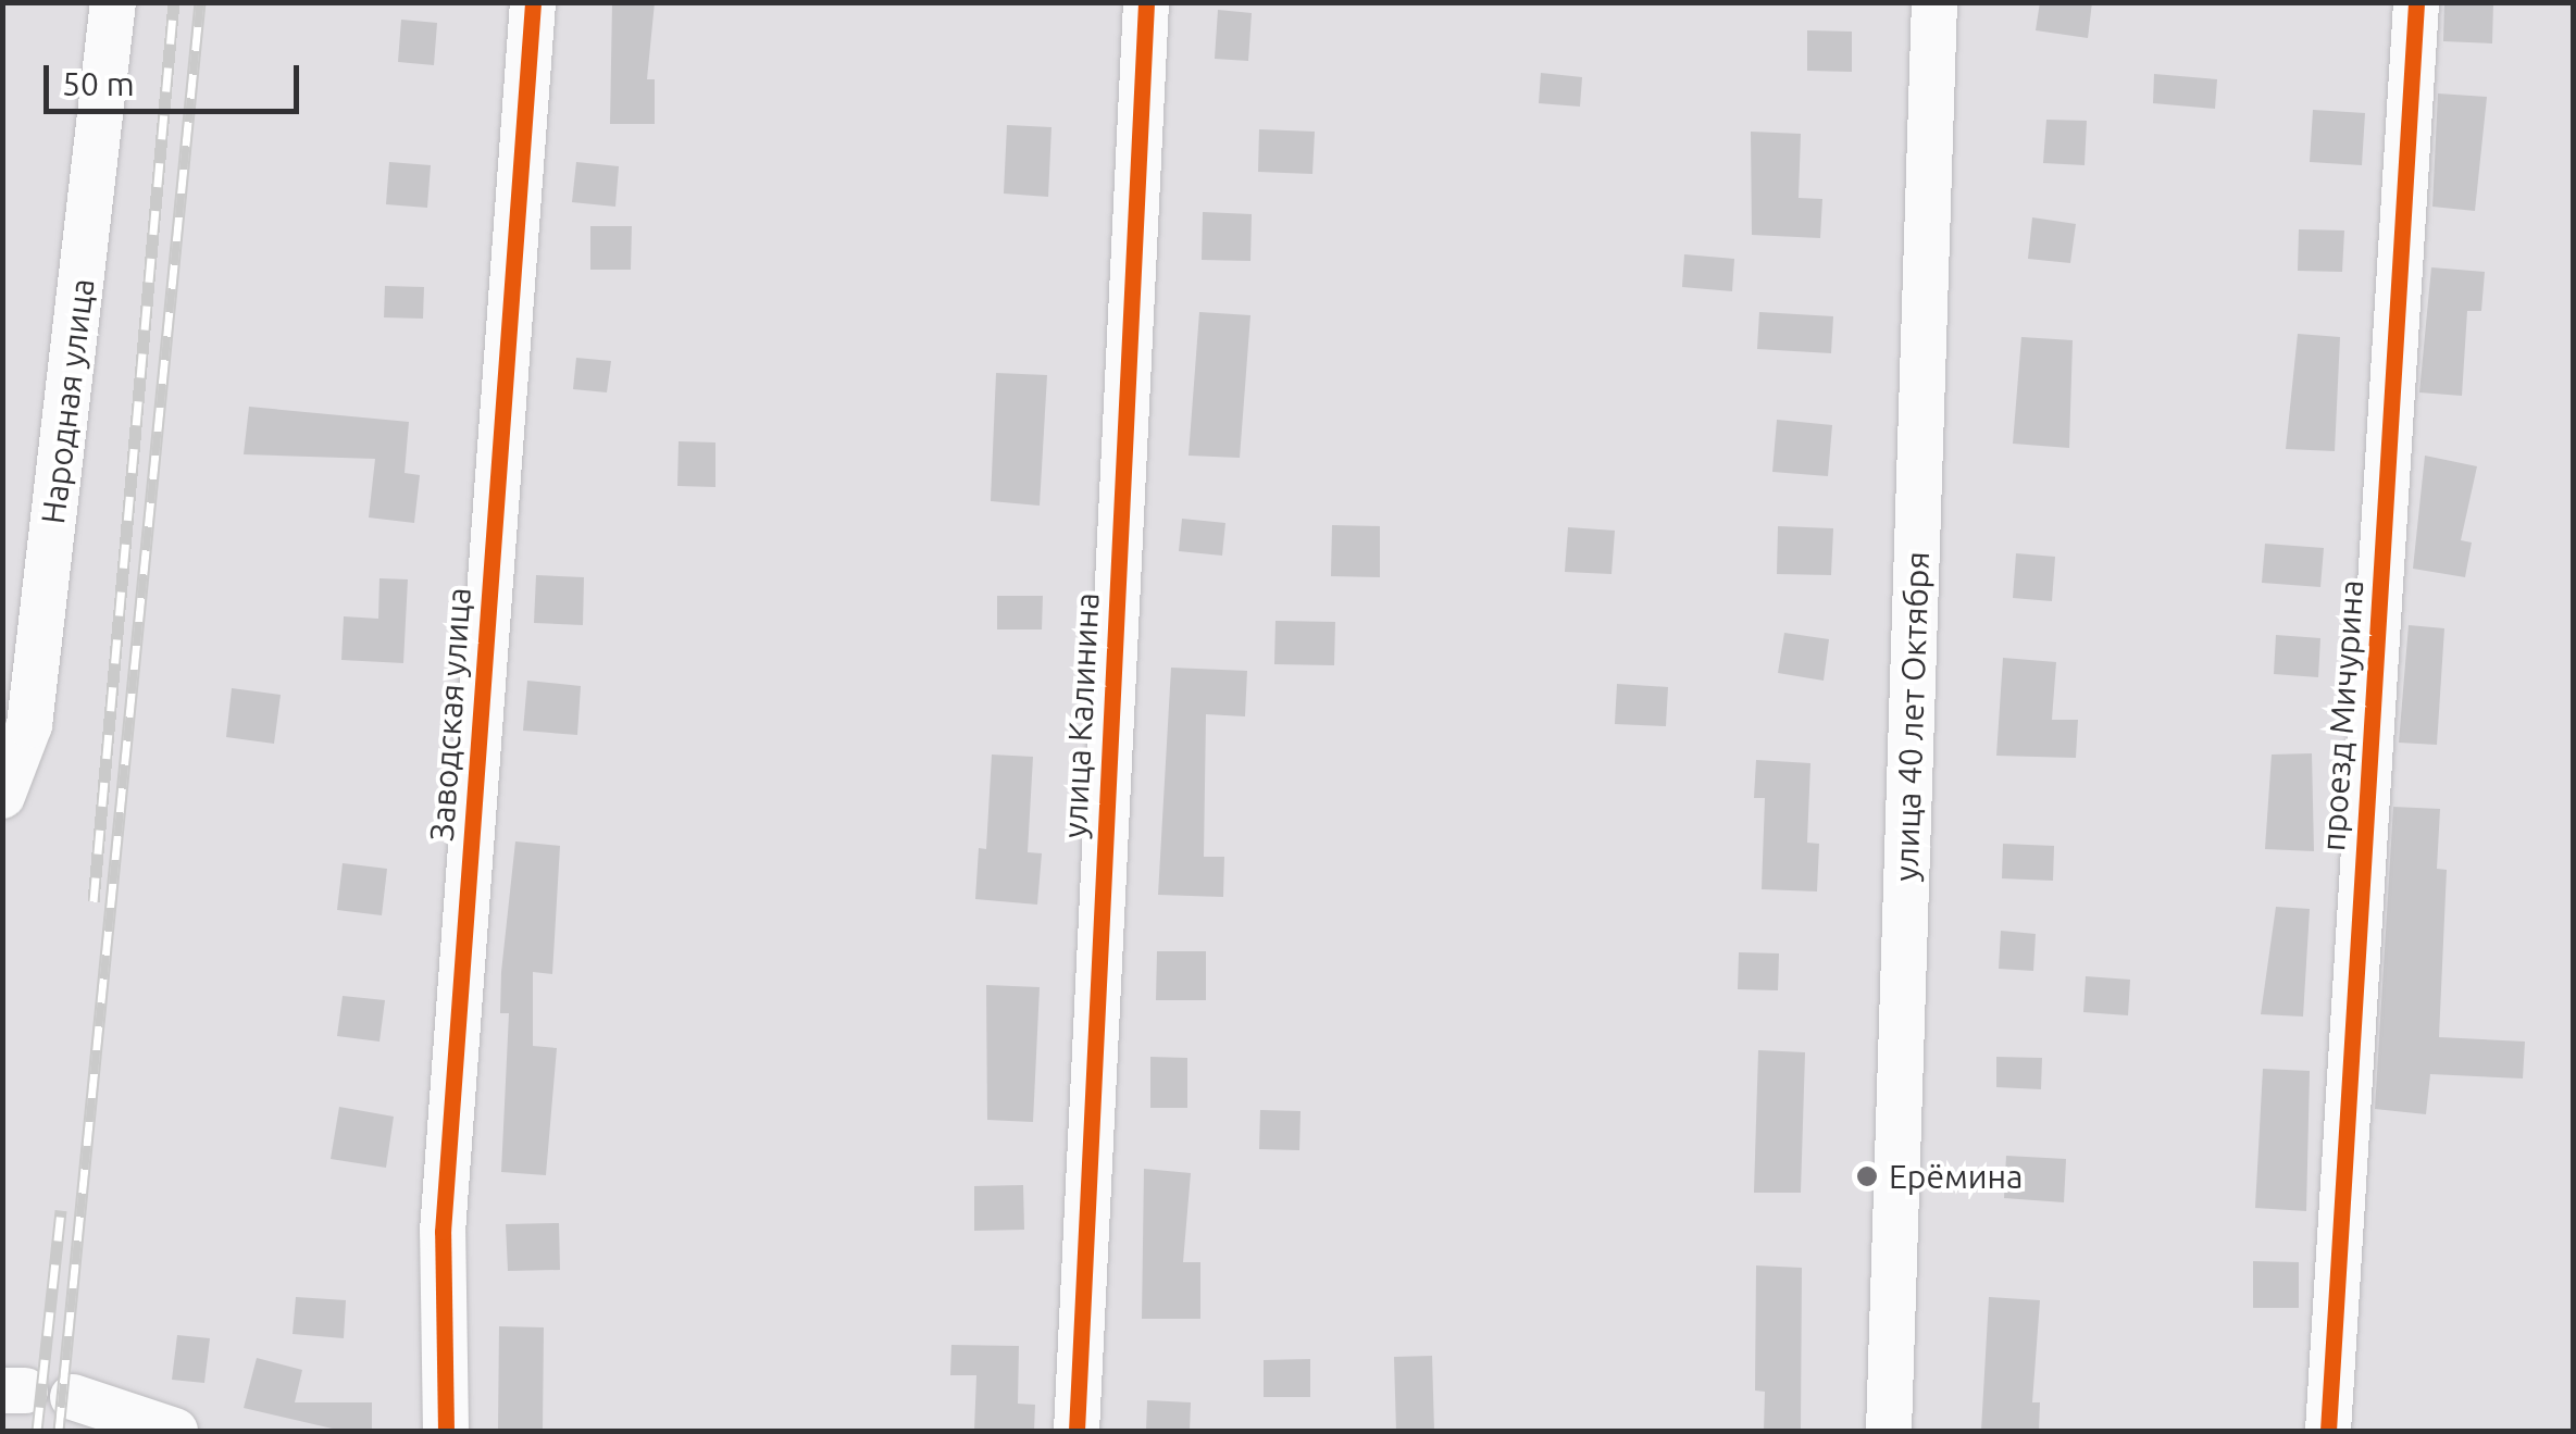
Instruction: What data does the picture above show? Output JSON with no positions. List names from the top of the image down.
{
  "streets": {
    "street": [
      "Народная улица",
      "Заводская улица",
      "улица Калинина",
      "проезд Мичурина",
      "улица 40 лет Октября"
    ]
  },
  "places": ["Ерёмина"],
  "scale_bar": "50 m"
}
